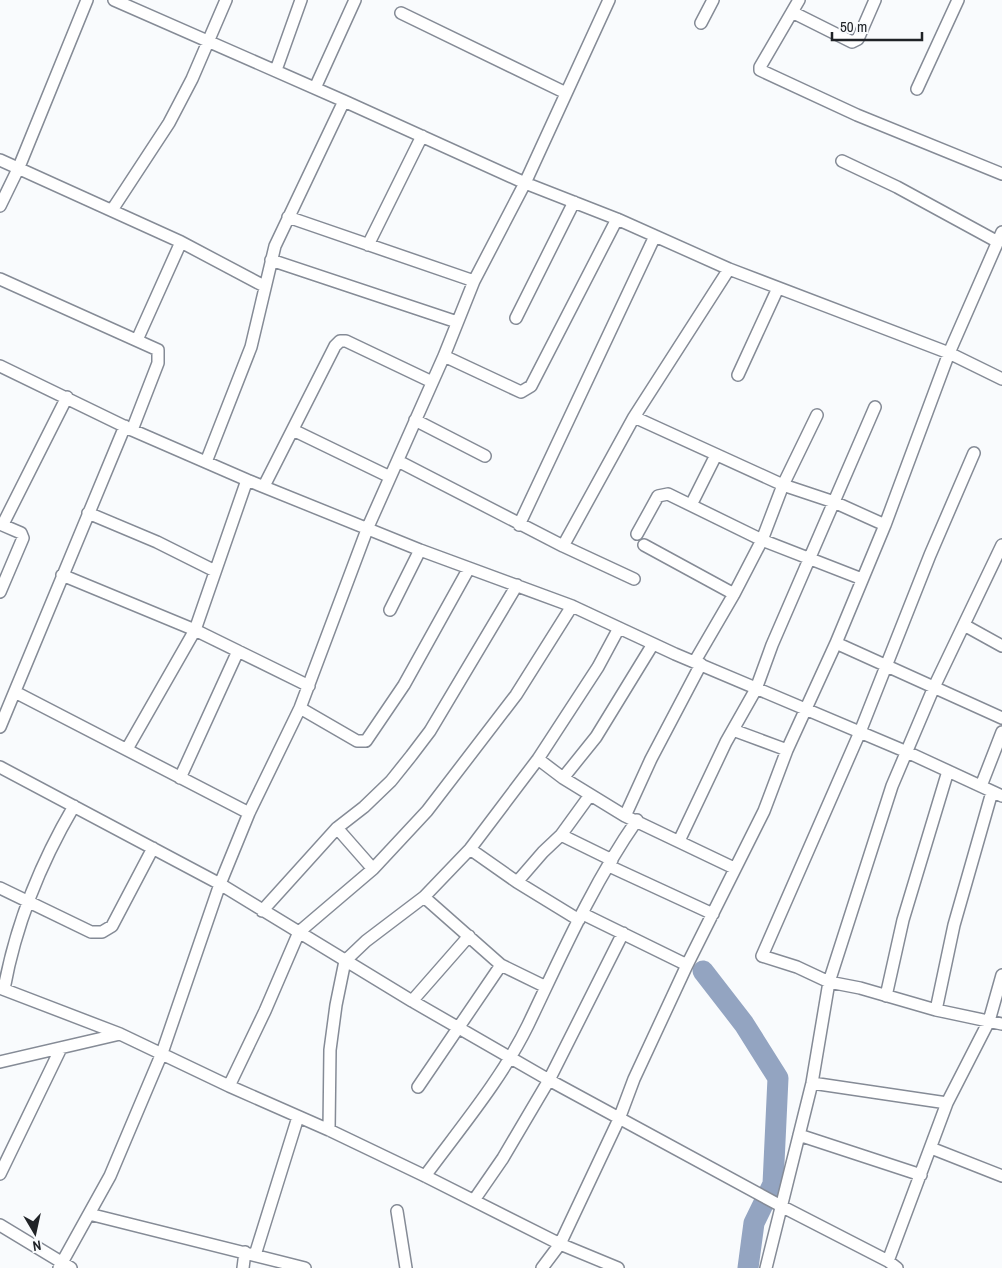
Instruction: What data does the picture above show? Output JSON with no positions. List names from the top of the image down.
{
  "scale_bar": "50 m",
  "north": "bottom"
}
